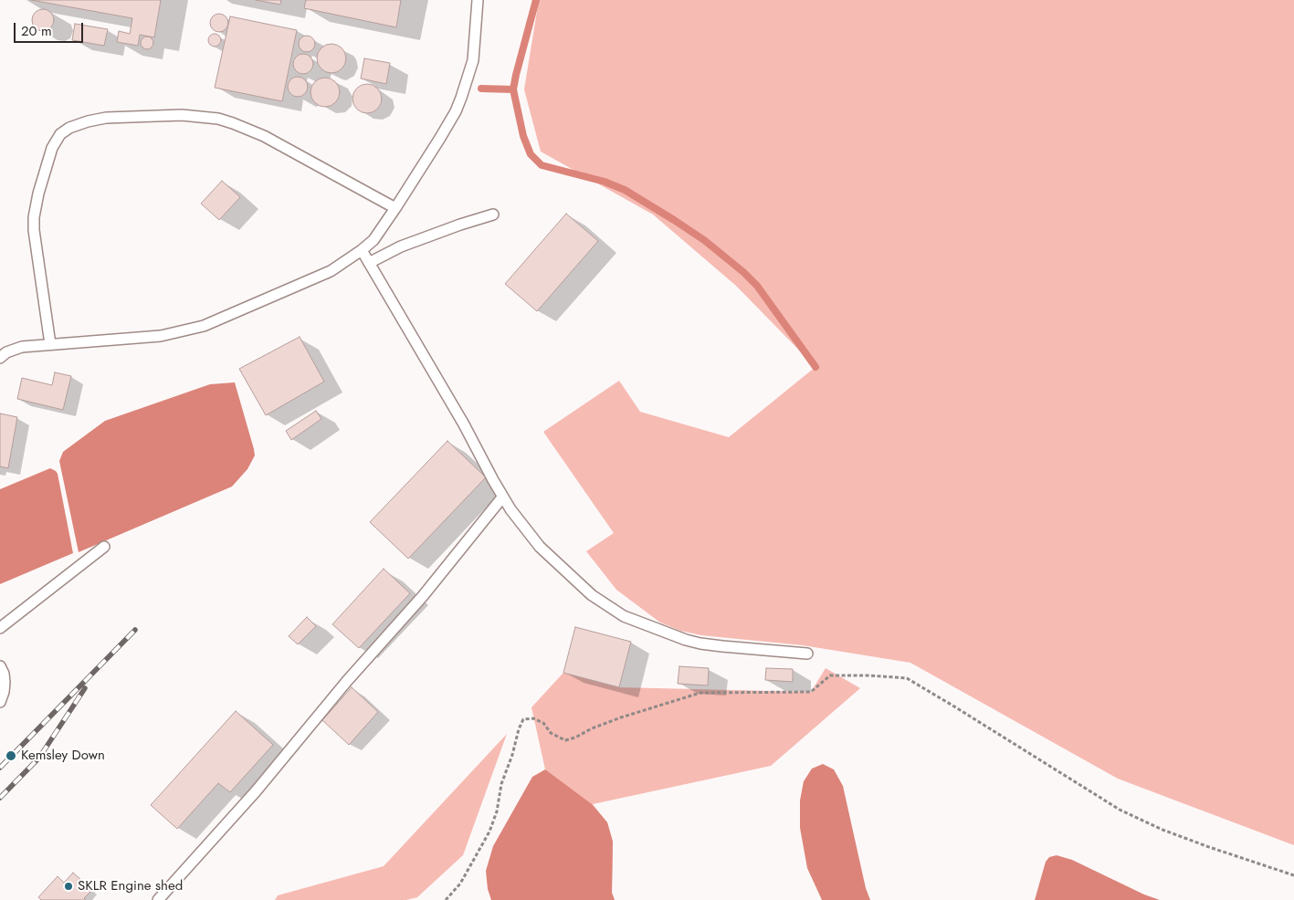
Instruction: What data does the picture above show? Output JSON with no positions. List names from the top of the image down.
{
  "places": ["Kemsley Down", "SKLR Engine shed"],
  "scale_bar": "20 m"
}
